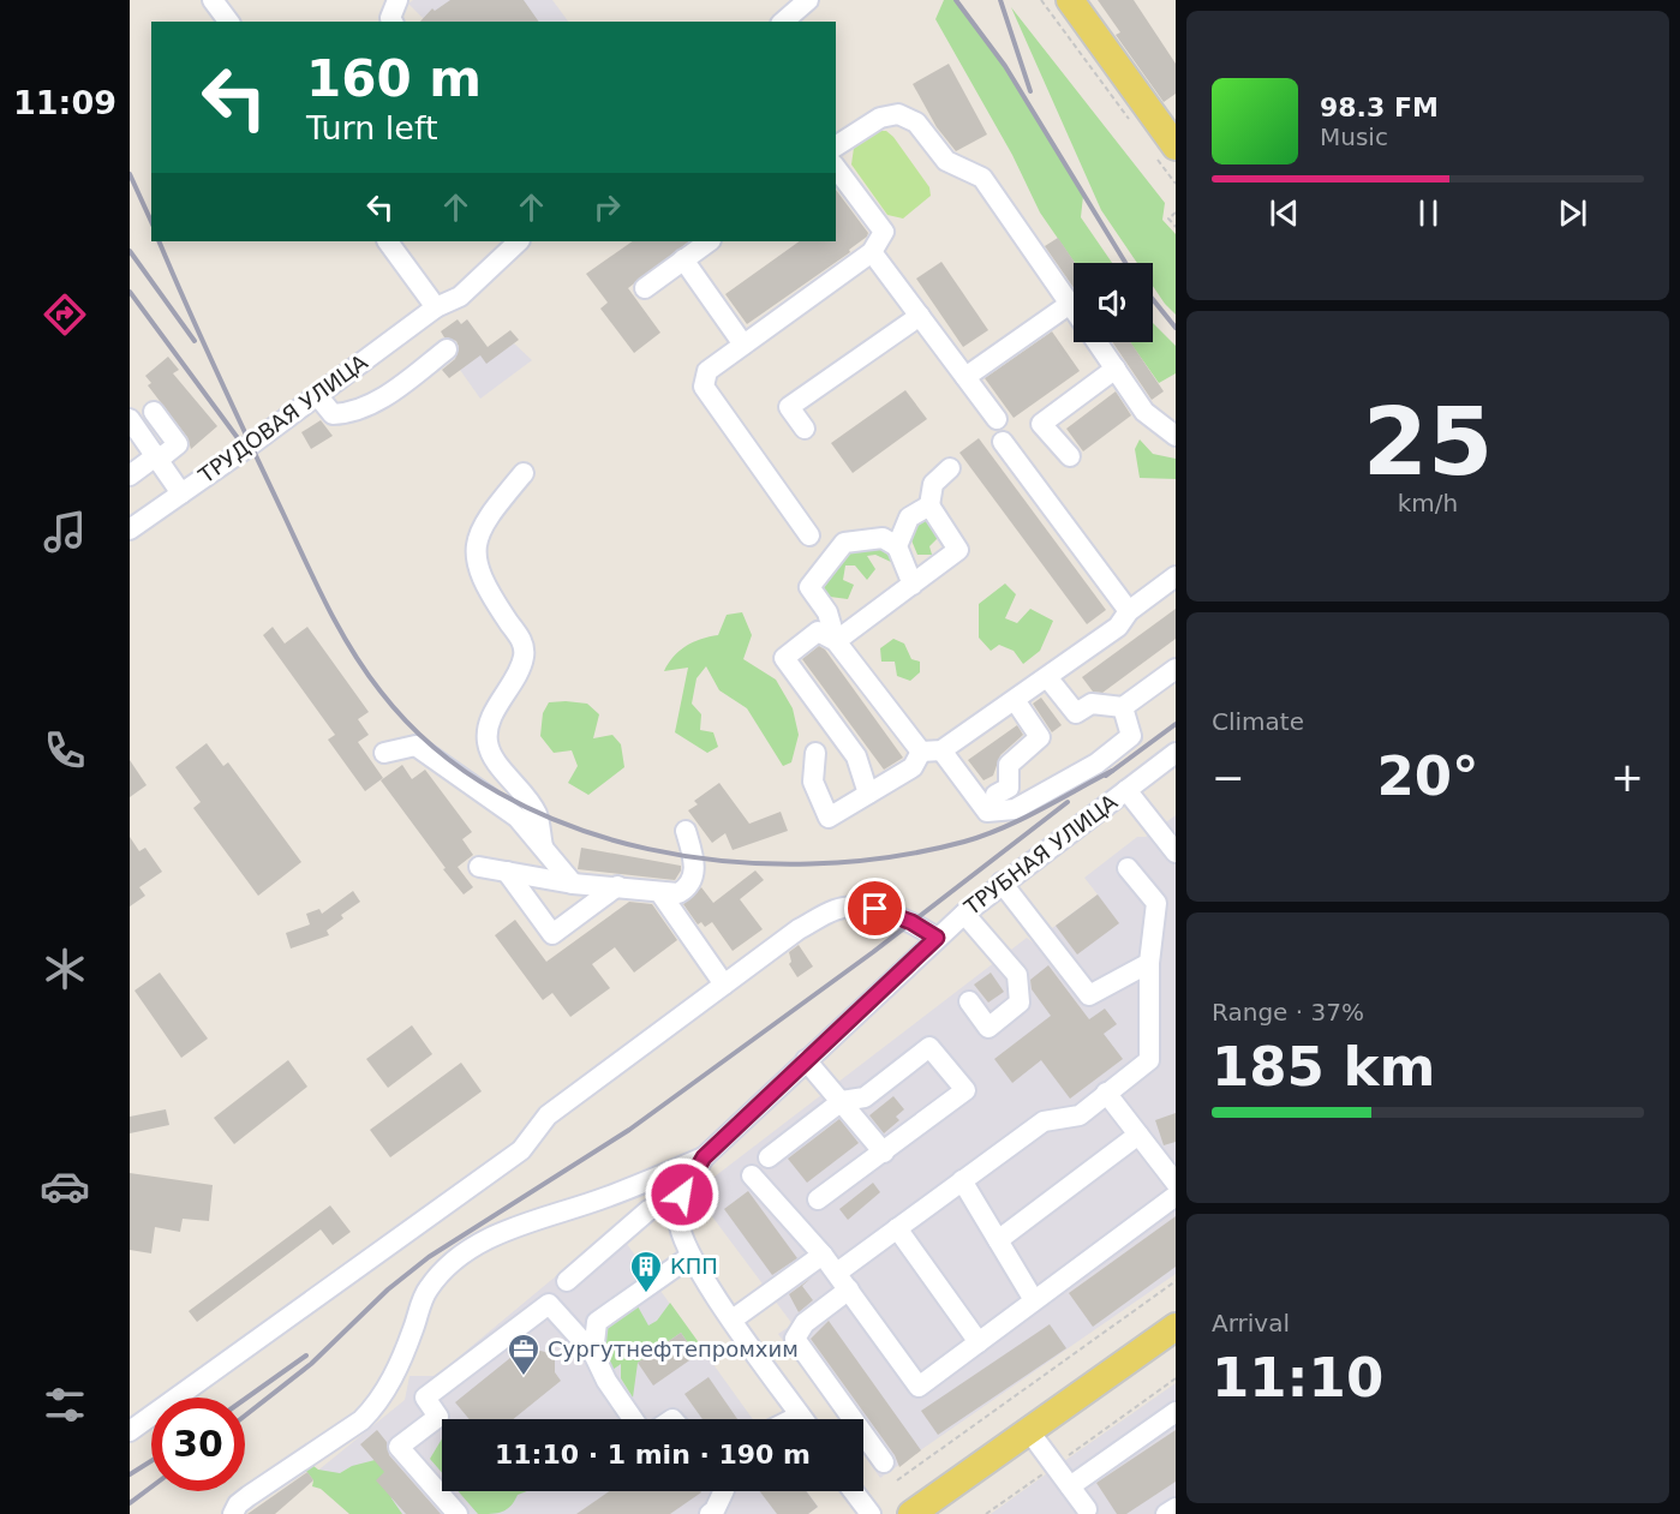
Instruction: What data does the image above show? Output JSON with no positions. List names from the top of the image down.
{
  "streets": {
    "street": ["ТРУДОВАЯ УЛИЦА", "ТРУБНАЯ УЛИЦА"]
  },
  "places": {
    "building": ["КПП"],
    "office": ["Сургутнефтепромхим"]
  },
  "page": {
    "tabs": "11:09",
    "turn": ["160 m", "Turn left"],
    "song": ["98.3 FM", "Music"],
    "tile": [
      ["25", "km/h"],
      "Climate",
      ["Range · 37%", "185 km"],
      ["Arrival", "11:10"]
    ],
    "heat": ["−", "20°", "+"],
    "limit": "30",
    "trip": "11:10 · 1 min · 190 m"
  }
}
